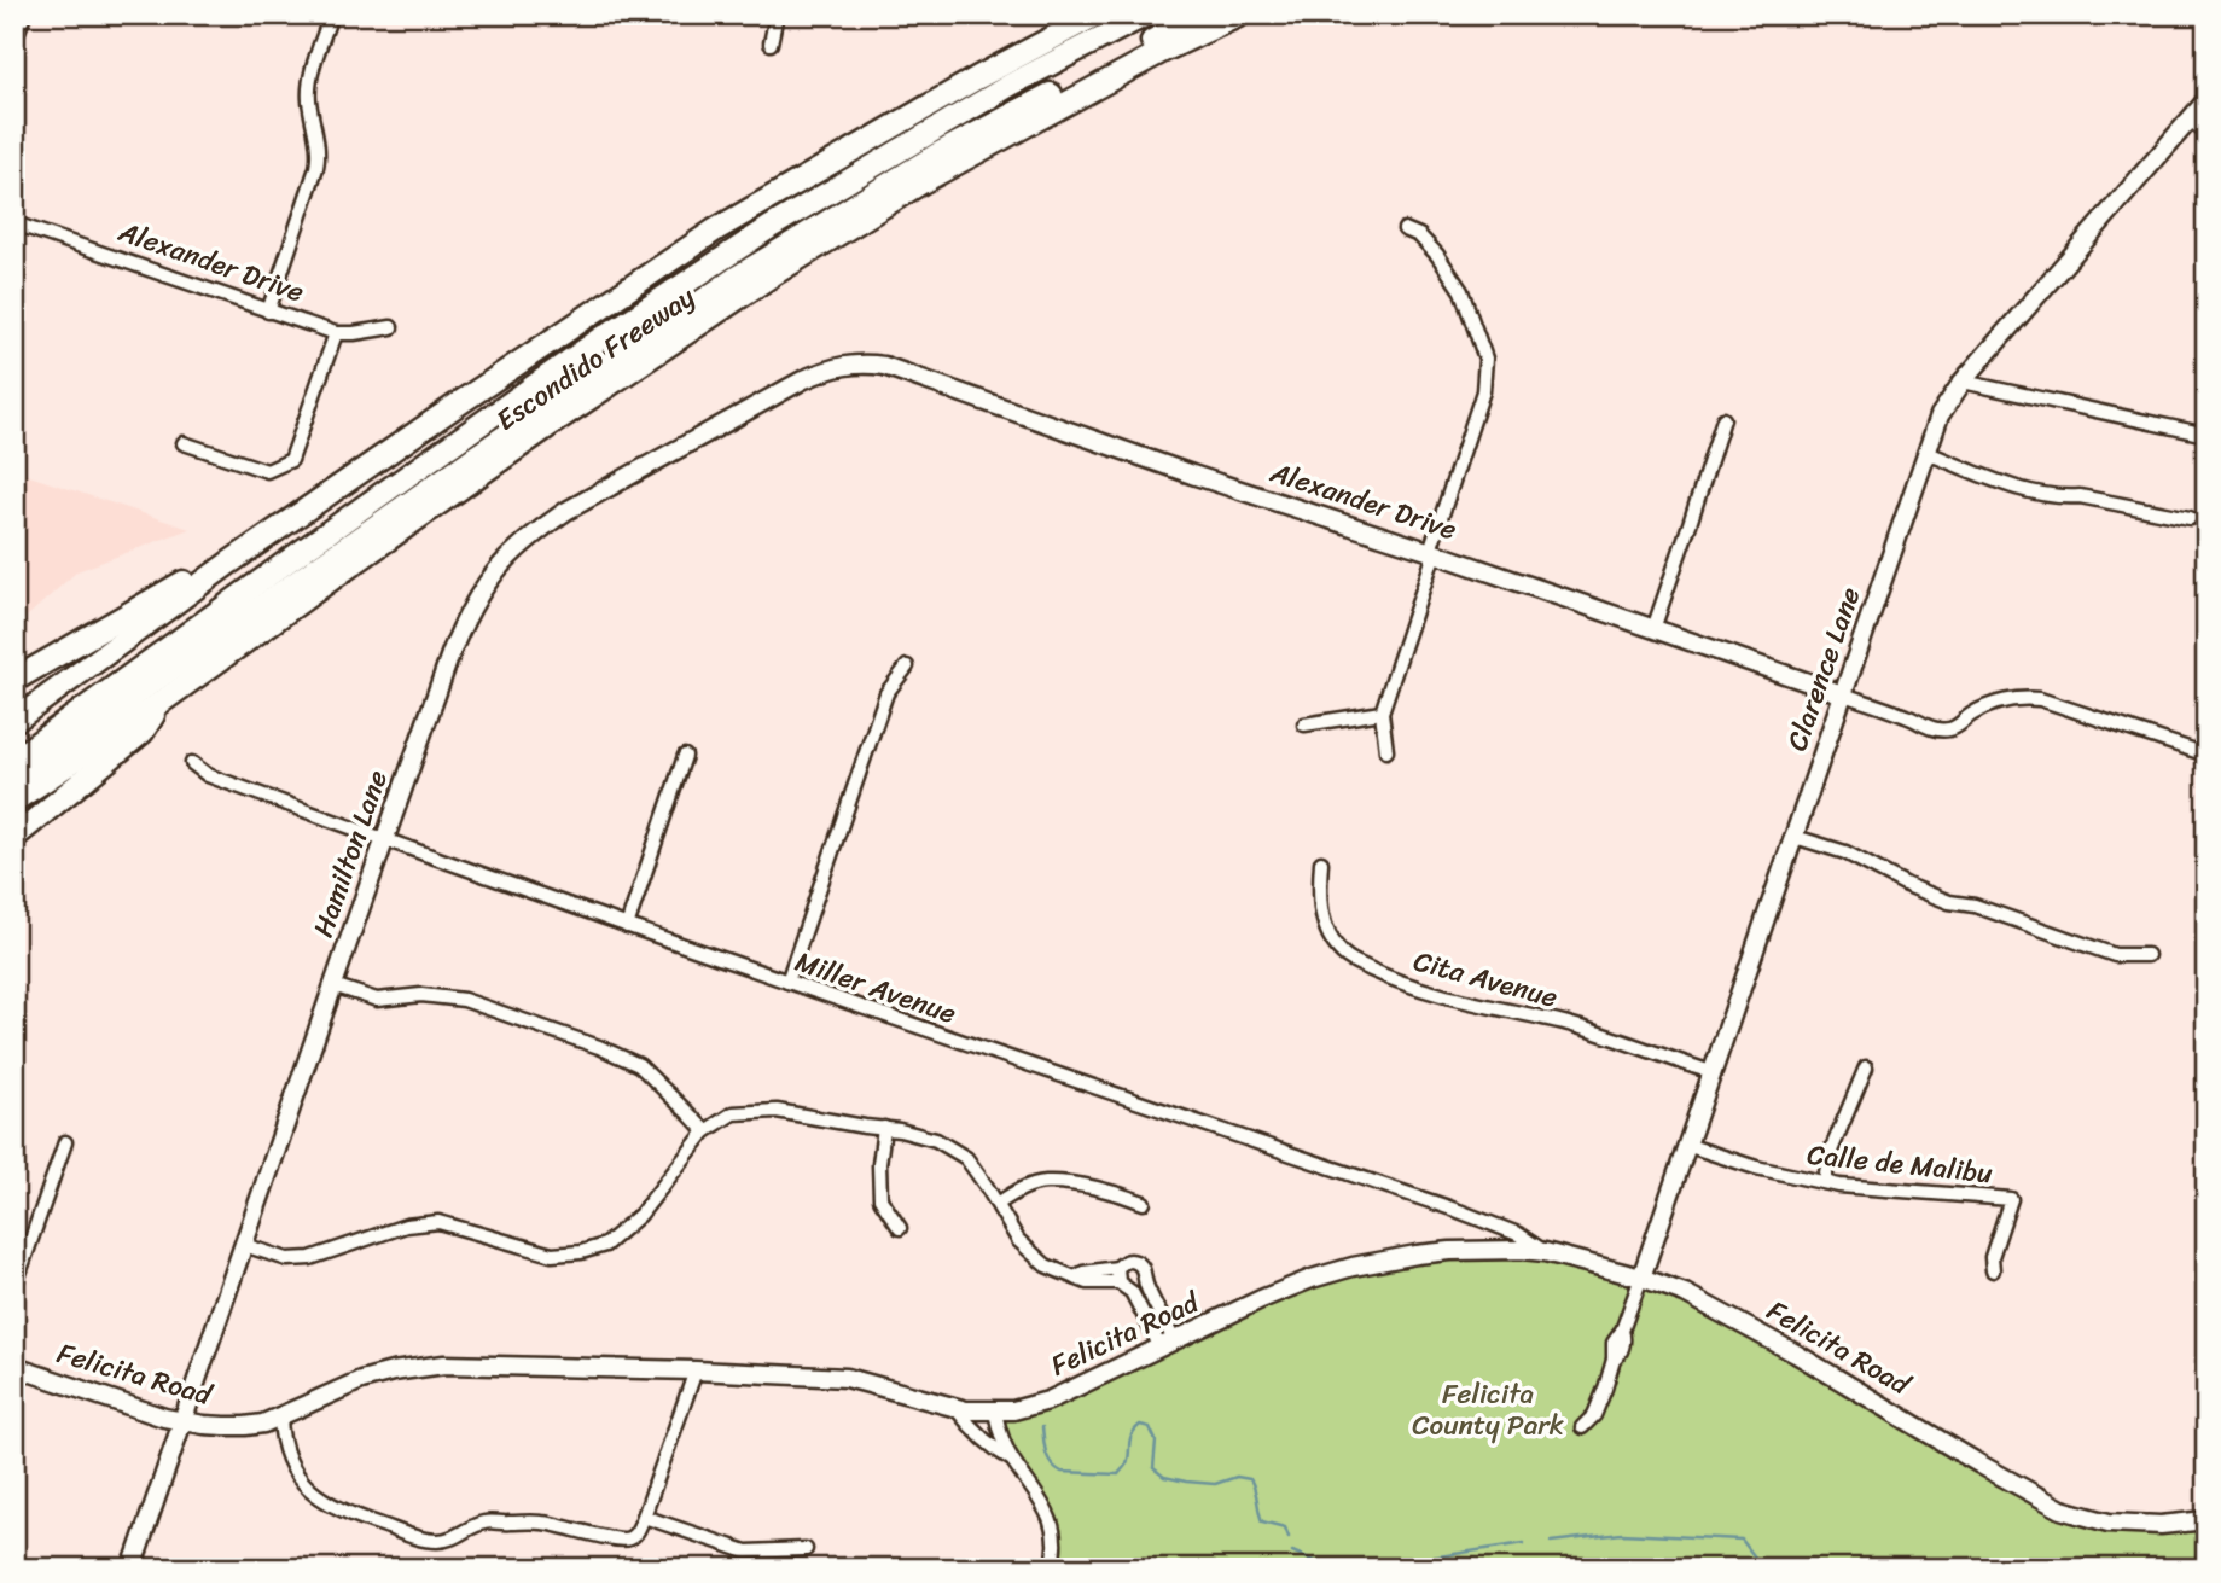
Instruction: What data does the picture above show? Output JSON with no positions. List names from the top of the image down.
{
  "streets": {
    "highway": ["Escondido Freeway"],
    "street": [
      "Alexander Drive",
      "Clarence Lane",
      "Hamilton Lane",
      "Cita Avenue",
      "Miller Avenue",
      "Calle de Malibu",
      "Felicita Road"
    ]
  },
  "crossings": [
    ["Alexander Drive", "Clarence Lane"],
    ["Alexander Drive", "Hamilton Lane"],
    ["Clarence Lane", "Cita Avenue"],
    ["Clarence Lane", "Calle de Malibu"],
    ["Clarence Lane", "Felicita Road"],
    ["Hamilton Lane", "Miller Avenue"],
    ["Hamilton Lane", "Felicita Road"],
    ["Miller Avenue", "Felicita Road"]
  ],
  "parks": ["Felicita County Park"]
}
